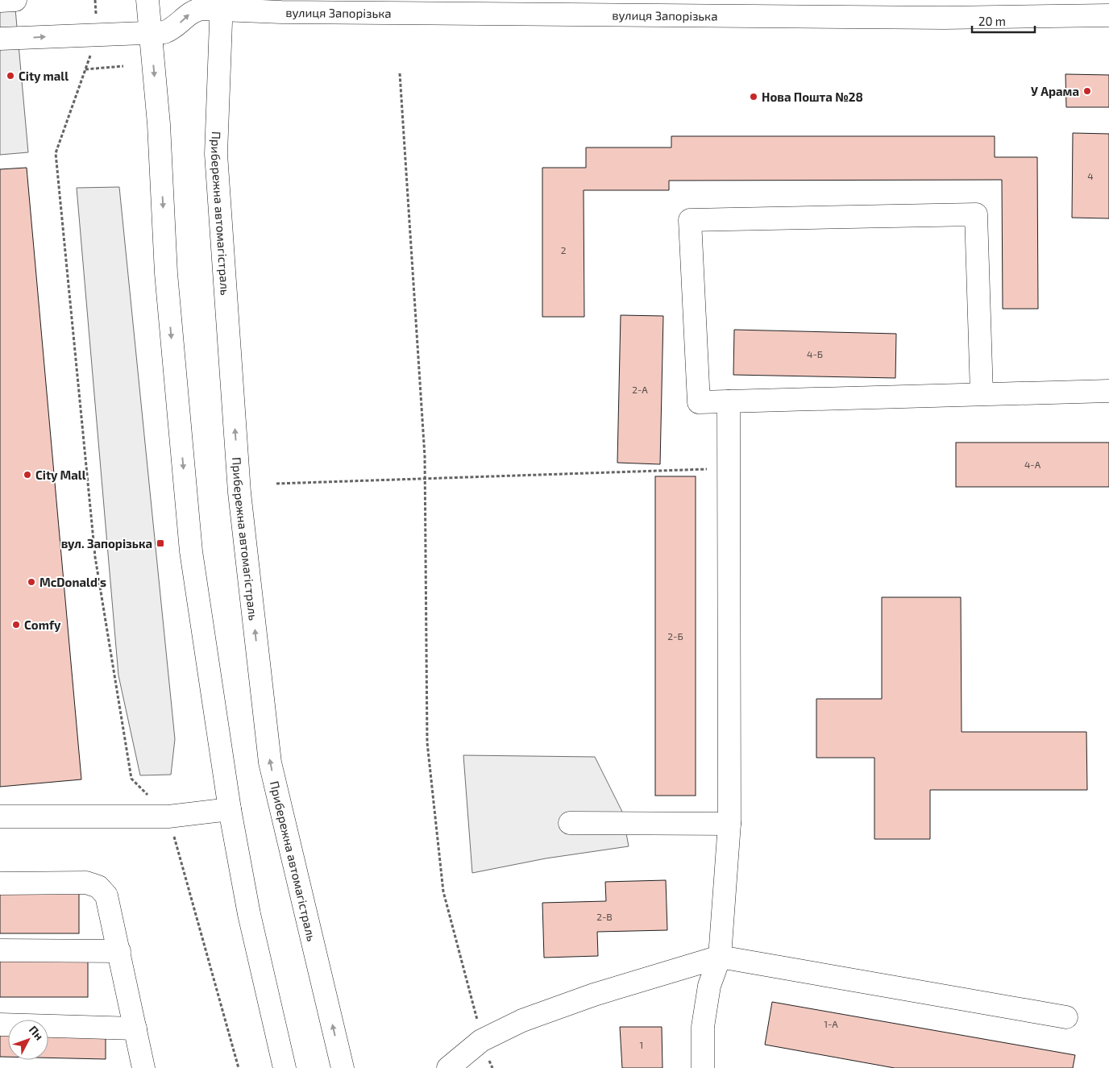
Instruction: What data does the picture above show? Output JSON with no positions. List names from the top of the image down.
{
  "streets": {
    "main road": ["вулиця Запорізька", "Прибережна автомагістраль"]
  },
  "crossings": [
    ["вулиця Запорізька", "Прибережна автомагістраль"]
  ],
  "places": {
    "other": [
      "City mall",
      "У Арама",
      "Нова Пошта №28",
      "City Mall",
      "McDonald's",
      "Comfy"
    ],
    "transit": ["вул. Запорізька"]
  },
  "house_numbers": [
    "4",
    "2",
    "4-Б",
    "2-А",
    "4-А",
    "2-Б",
    "2-В",
    "1-А",
    "1"
  ],
  "scale_bar": "20 m",
  "north": "top right"
}
